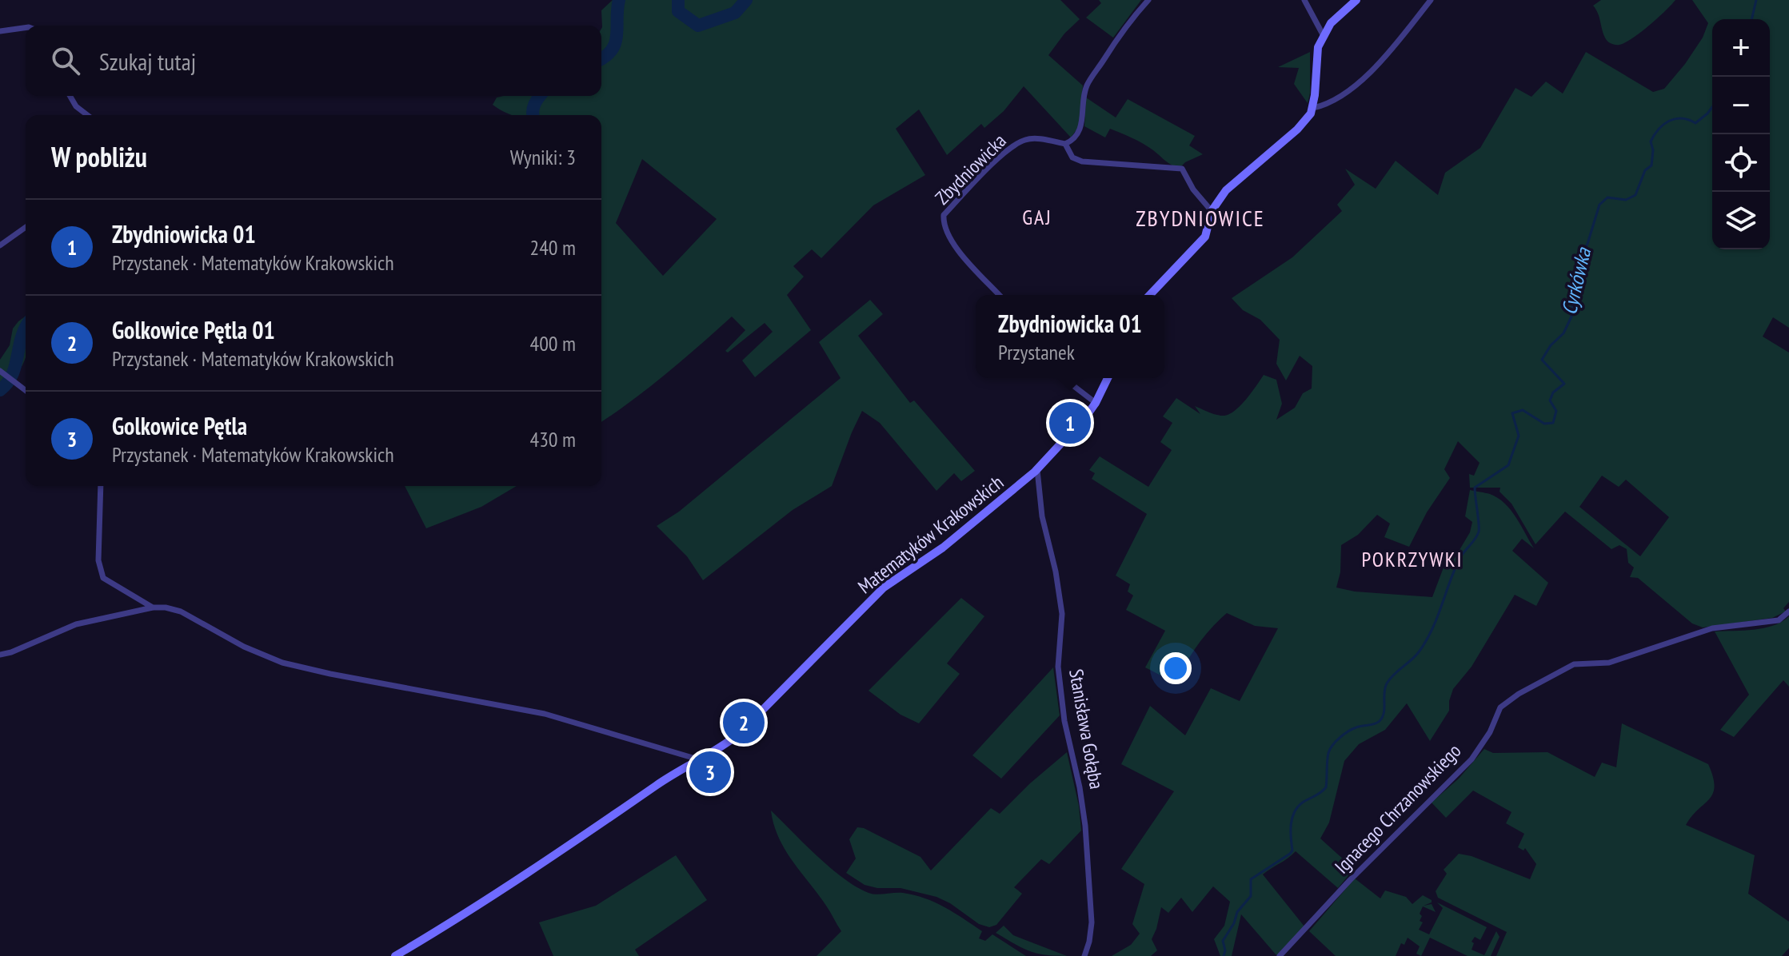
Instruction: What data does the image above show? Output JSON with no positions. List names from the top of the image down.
{
  "streets": {
    "street": [
      "Zbydniowicka",
      "Matematyków Krakowskich",
      "Stanisława Gołąba",
      "Ignacego Chrzanowskiego"
    ]
  },
  "crossings": [
    ["Matematyków Krakowskich", "Stanisława Gołąba"]
  ],
  "districts": ["GAJ", "ZBYDNIOWICE", "POKRZYWKI"],
  "water": ["Cyrkówka"],
  "page": {
    "map_buttons": ["+", "−"],
    "search": "Szukaj tutaj",
    "heading": ["W pobliżu", "Wyniki: 3"],
    "list": [
      {
        "mark": "1",
        "name": "Zbydniowicka 01",
        "note": "Przystanek · Matematyków Krakowskich",
        "value": "240 m"
      },
      {
        "mark": "2",
        "name": "Golkowice Pętla 01",
        "note": "Przystanek · Matematyków Krakowskich",
        "value": "400 m"
      },
      {
        "mark": "3",
        "name": "Golkowice Pętla",
        "note": "Przystanek · Matematyków Krakowskich",
        "value": "430 m"
      }
    ],
    "popup": ["Zbydniowicka 01", "Przystanek"],
    "pins": ["1", "2", "3"]
  }
}
